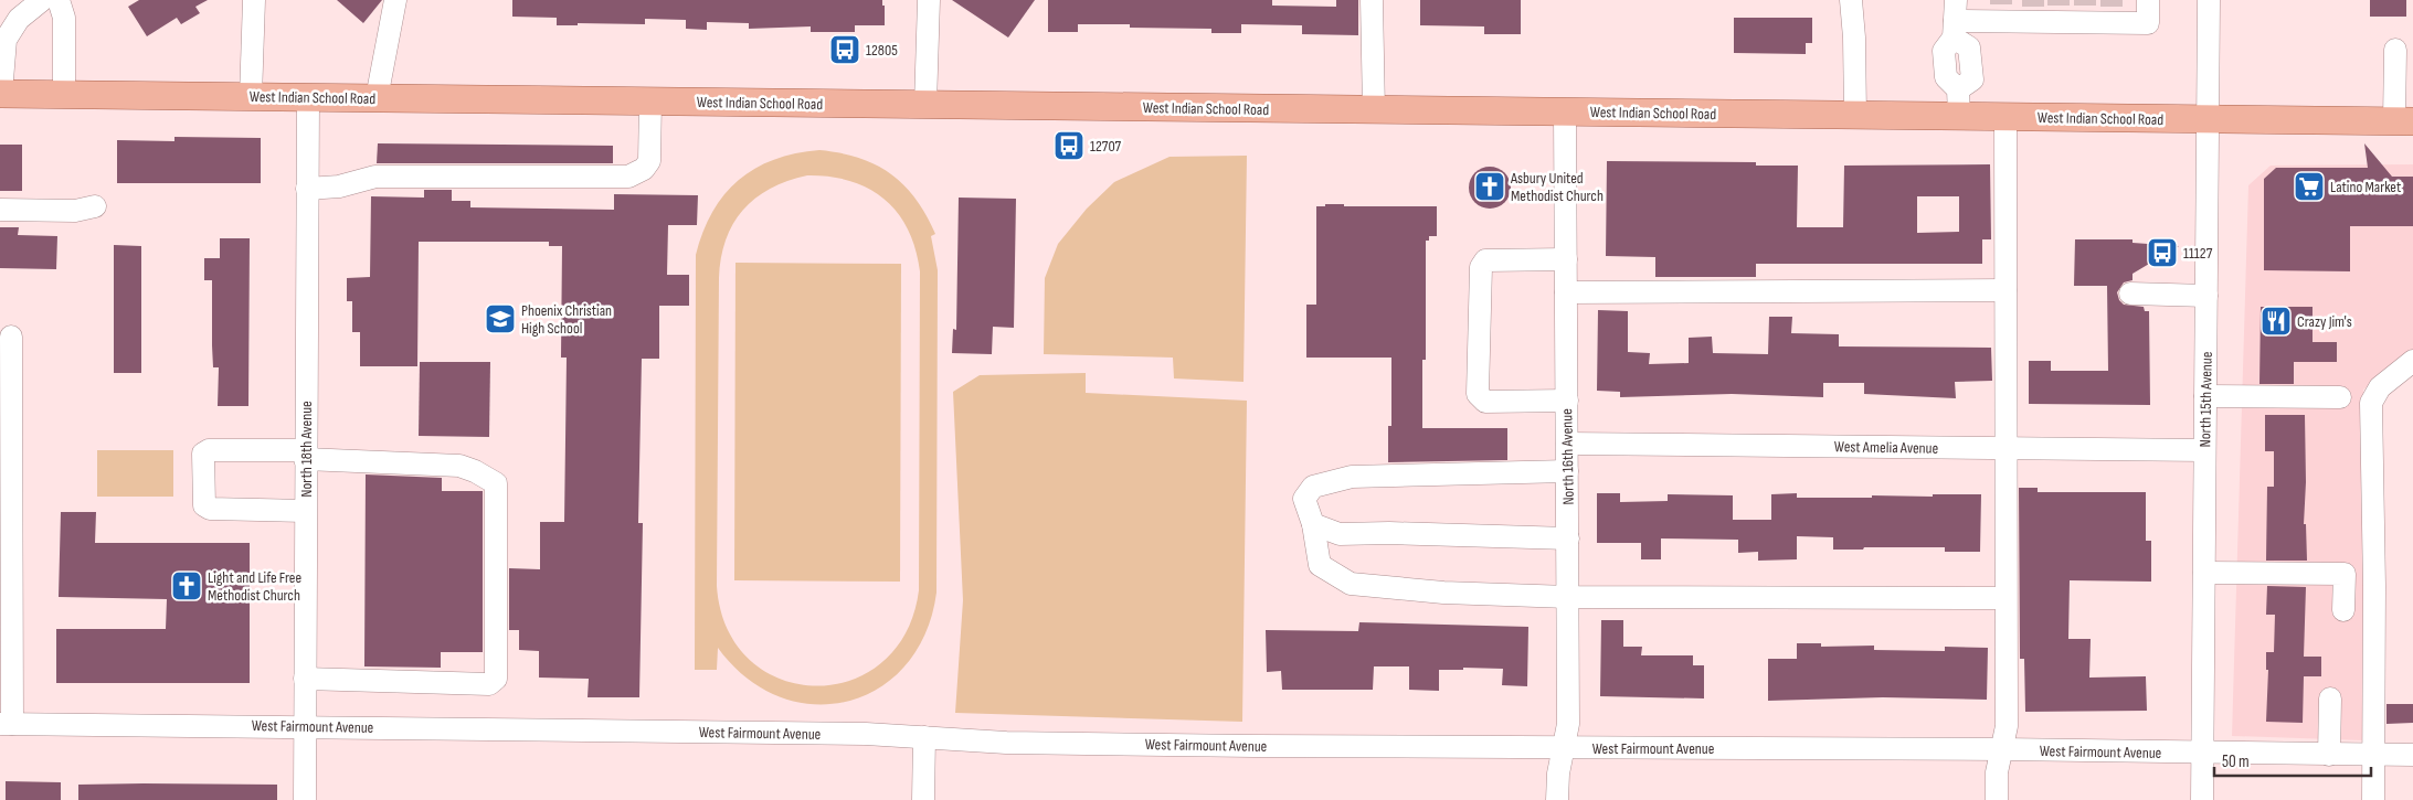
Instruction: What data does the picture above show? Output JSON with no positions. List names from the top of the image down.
{
  "streets": {
    "main road": ["West Indian School Road"],
    "street": [
      "North 15th Avenue",
      "West Amelia Avenue",
      "North 18th Avenue",
      "North 16th Avenue",
      "West Fairmount Avenue"
    ]
  },
  "crossings": [
    ["West Indian School Road", "North 15th Avenue"],
    ["West Indian School Road", "North 18th Avenue"],
    ["West Indian School Road", "North 16th Avenue"],
    ["North 15th Avenue", "West Amelia Avenue"],
    ["North 15th Avenue", "West Fairmount Avenue"],
    ["West Amelia Avenue", "North 16th Avenue"],
    ["North 18th Avenue", "West Fairmount Avenue"],
    ["North 16th Avenue", "West Fairmount Avenue"]
  ],
  "places": {
    "bus stop": ["12805", "12707", "11127"],
    "church": ["Asbury United Methodist Church", "Light and Life Free Methodist Church"],
    "supermarket": ["Latino Market"],
    "school or university": ["Phoenix Christian High School"],
    "restaurant": ["Crazy Jim's"]
  },
  "scale_bar": "50 m"
}
